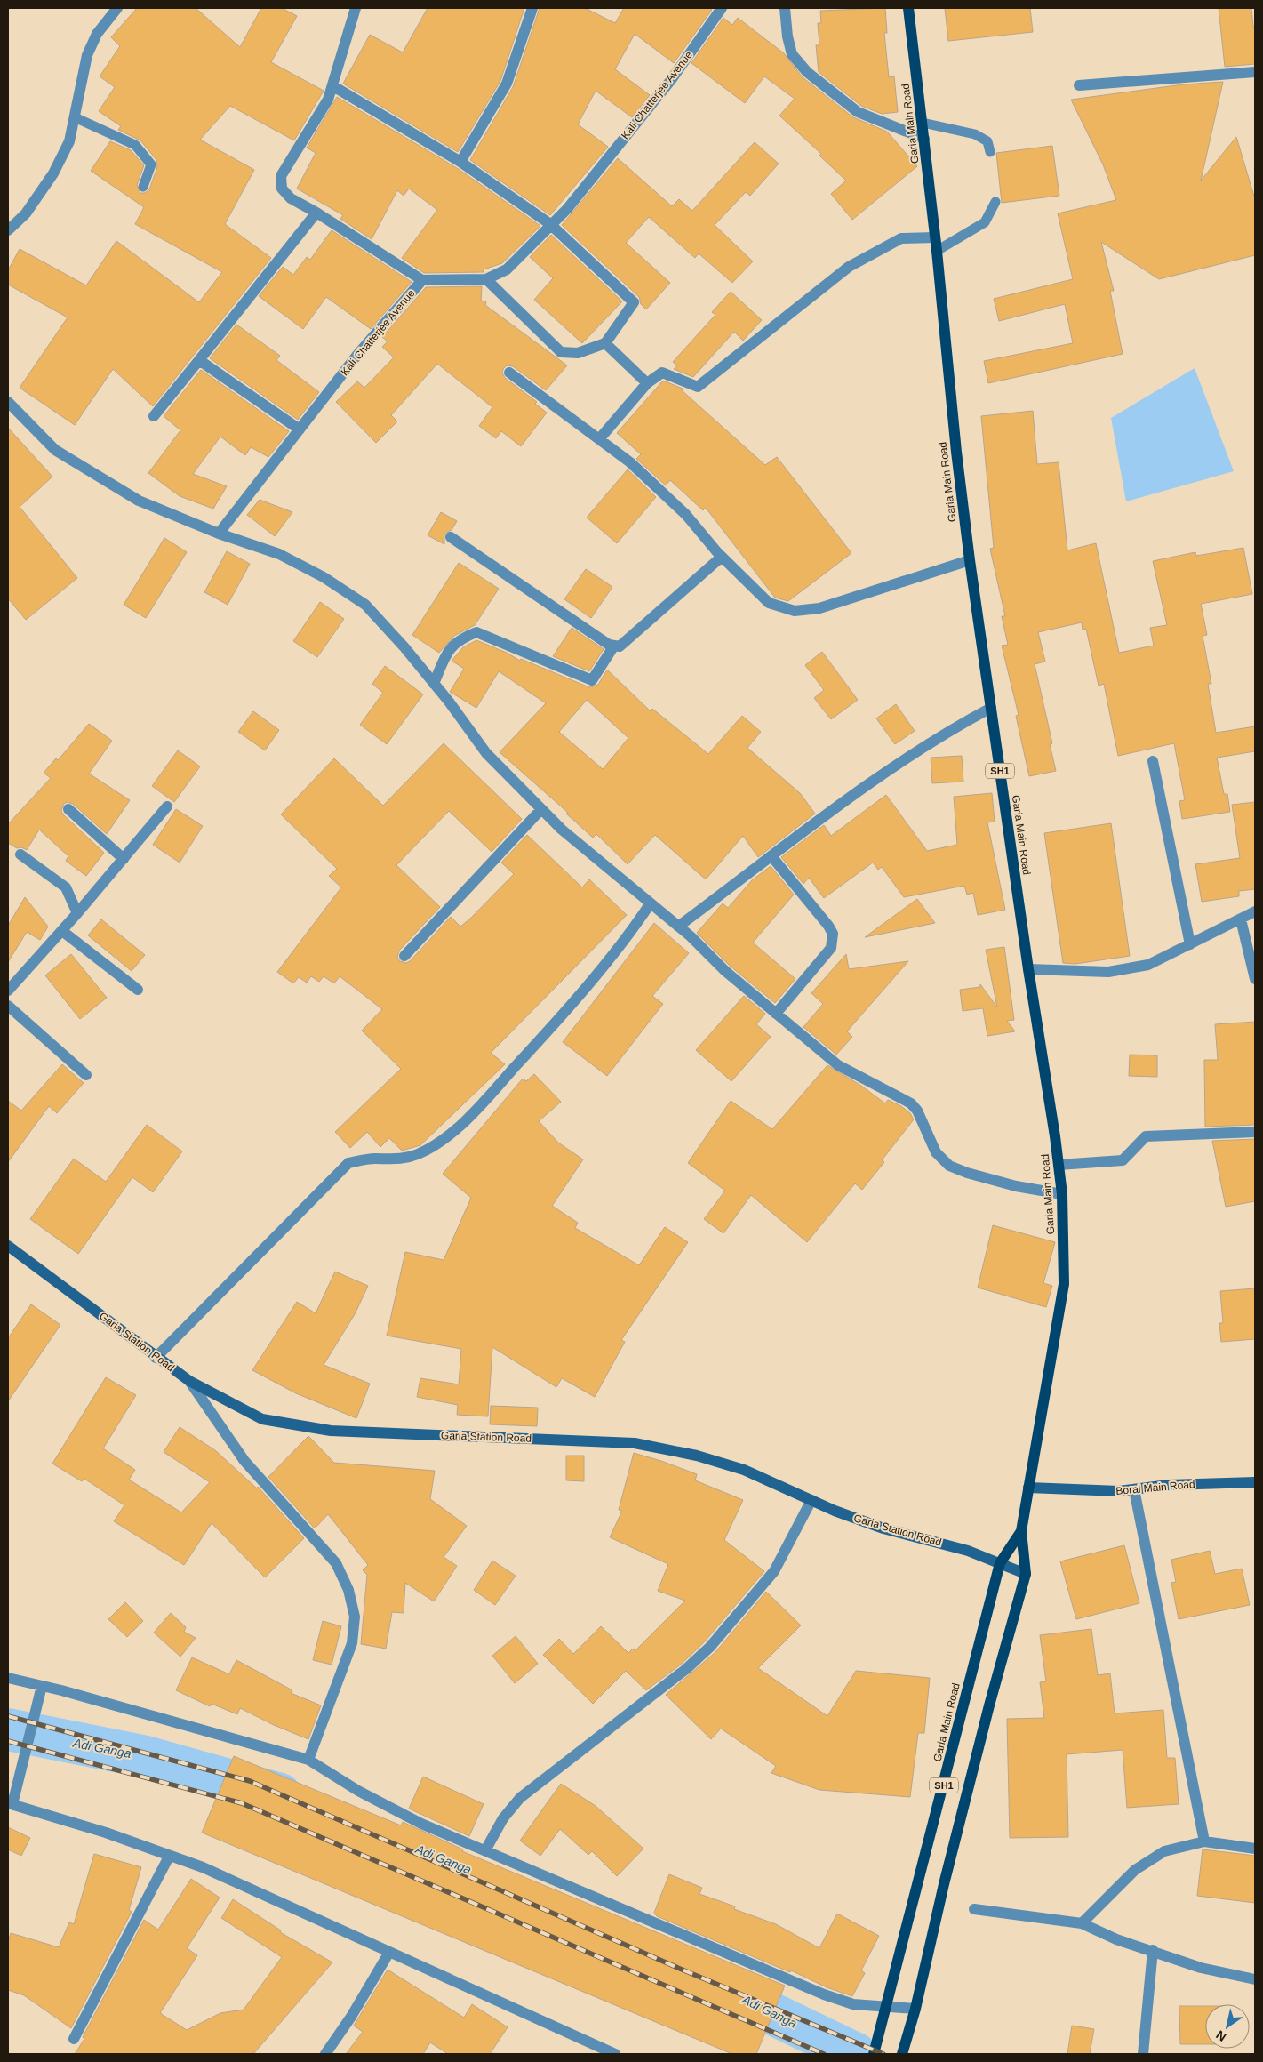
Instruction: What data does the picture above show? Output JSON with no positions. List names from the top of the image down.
{
  "streets": {
    "main road": [
      "Garia Main Road",
      "SH1",
      "Garia Station Road",
      "Boral Main Road"
    ],
    "street": ["Kali Chatterjee Avenue"]
  },
  "crossings": [
    ["Garia Main Road", "Garia Station Road"],
    ["Garia Main Road", "Boral Main Road"]
  ],
  "water": ["Adi Ganga"],
  "north": "bottom left"
}
